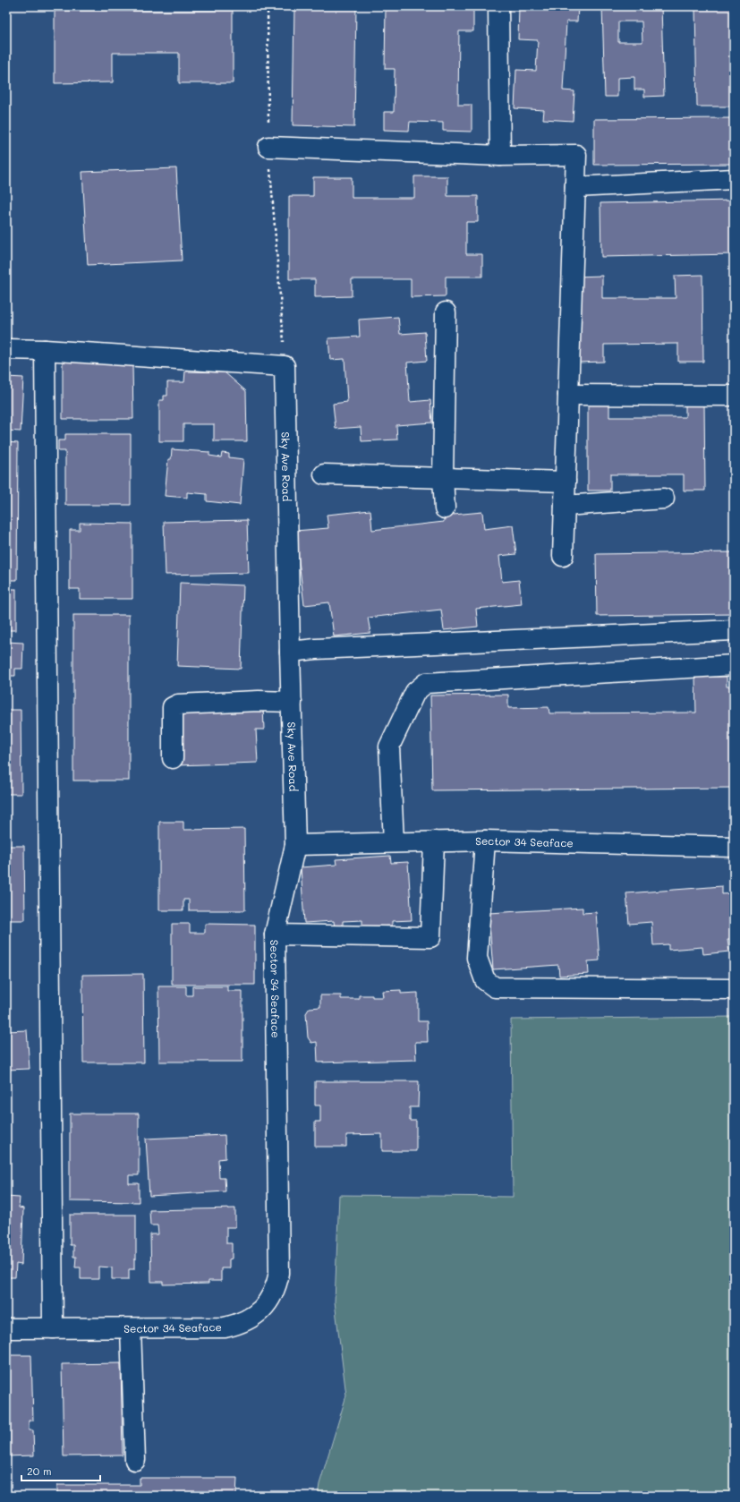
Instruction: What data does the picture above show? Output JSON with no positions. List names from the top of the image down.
{
  "streets": {
    "street": ["Sky Ave Road", "Sector 34 Seaface"]
  },
  "crossings": [
    ["Sky Ave Road", "Sector 34 Seaface"]
  ],
  "scale_bar": "20 m"
}
